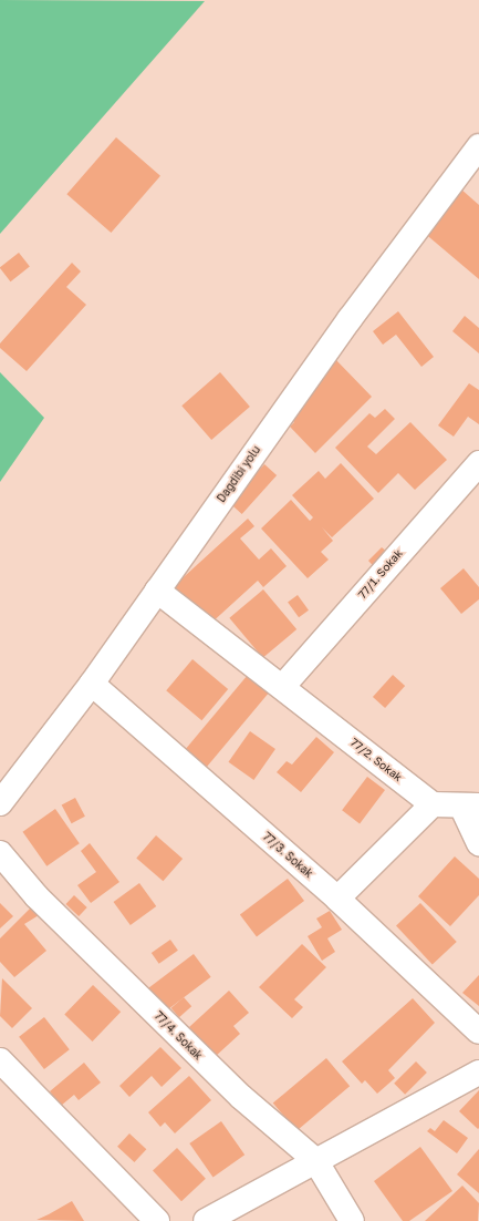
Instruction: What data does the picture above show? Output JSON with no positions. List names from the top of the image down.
{
  "streets": {
    "street": [
      "Dagdibi yolu",
      "77/1. Sokak",
      "77/2. Sokak",
      "77/3. Sokak",
      "77/4. Sokak"
    ]
  },
  "crossings": [
    ["Dagdibi yolu", "77/2. Sokak"],
    ["Dagdibi yolu", "77/3. Sokak"],
    ["77/1. Sokak", "77/2. Sokak"]
  ]
}
